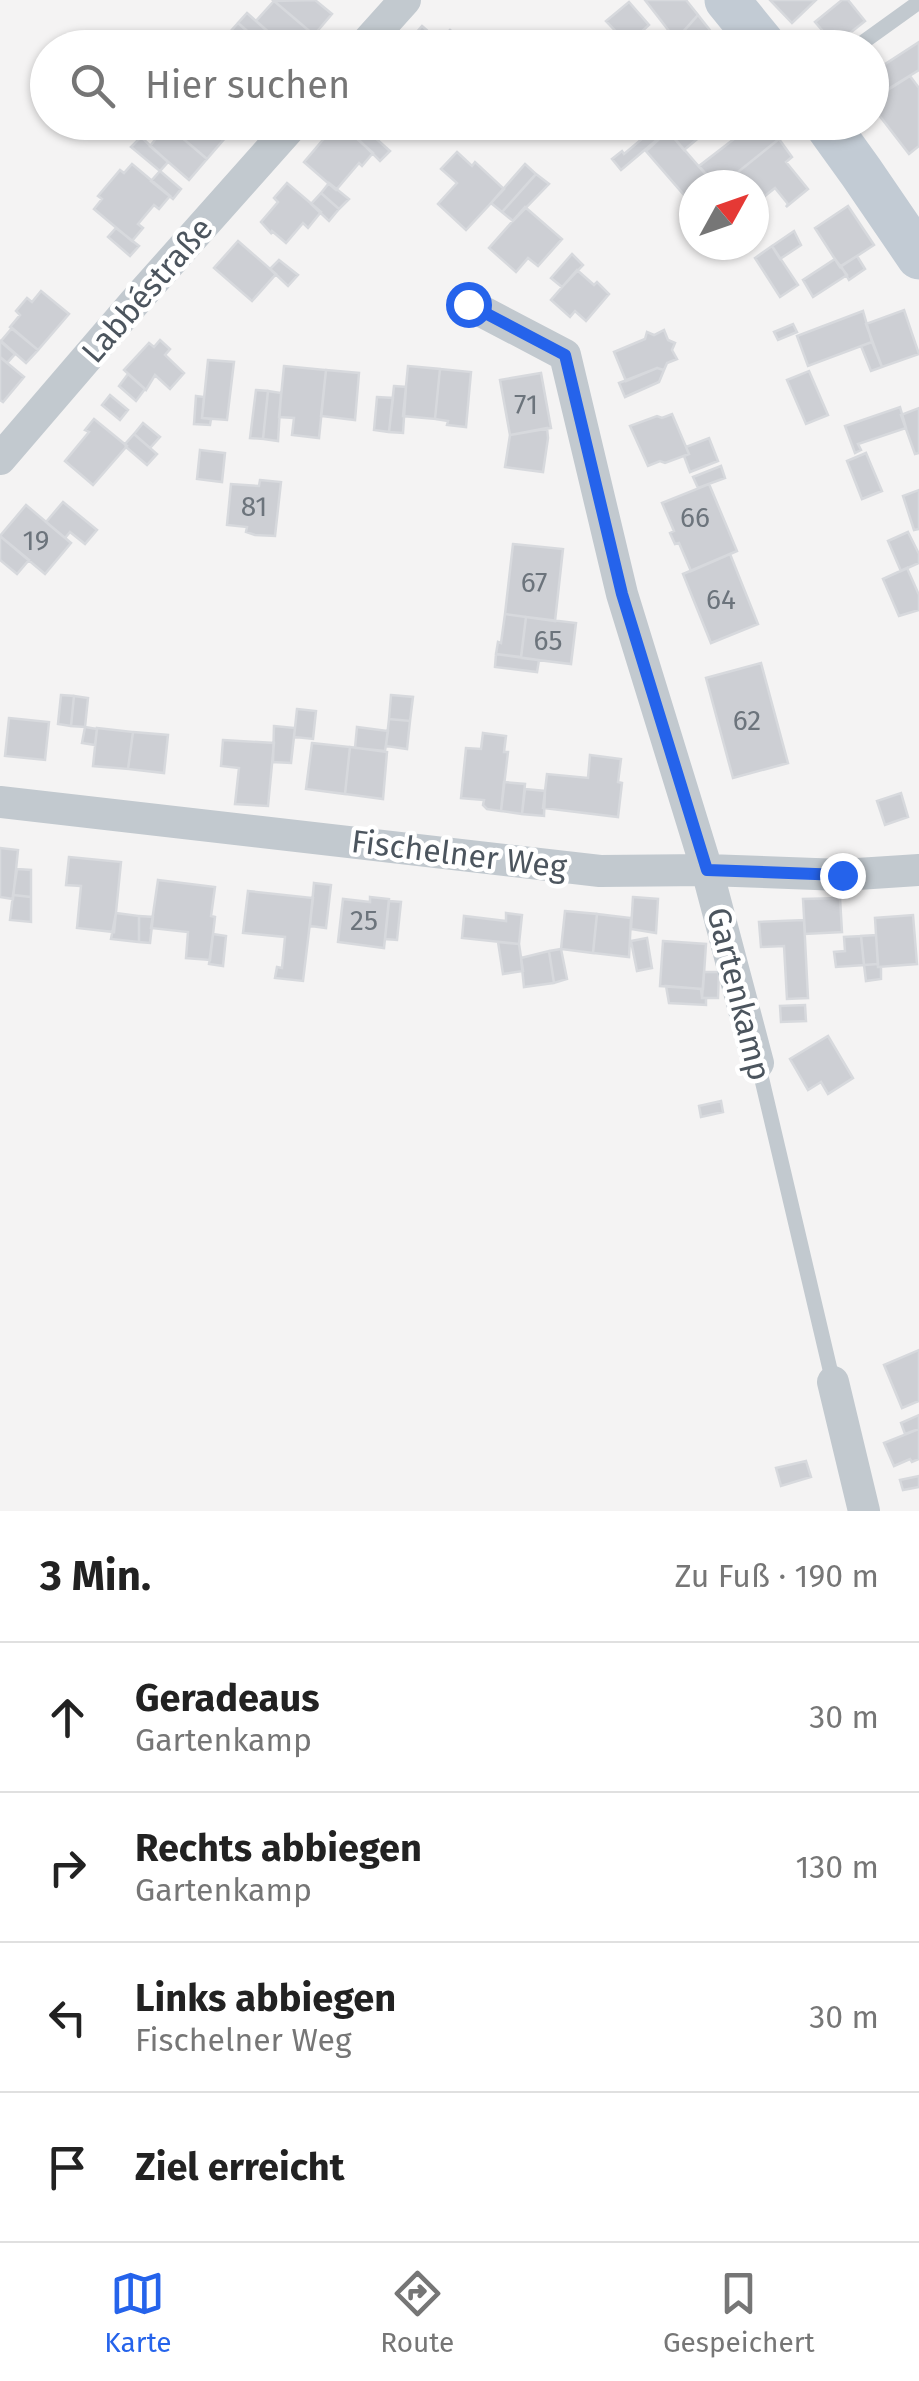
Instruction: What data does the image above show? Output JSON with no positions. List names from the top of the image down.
{
  "streets": {
    "street": ["Labbéstraße", "Fischelner Weg", "Gartenkamp"]
  },
  "crossings": [
    ["Fischelner Weg", "Gartenkamp"]
  ],
  "house_numbers": [
    "71",
    "81",
    "66",
    "19",
    "67",
    "64",
    "65",
    "62",
    "25"
  ],
  "north": "top right",
  "page": {
    "search": "Hier suchen",
    "heading": ["3 Min.", "Zu Fuß · 190 m"],
    "list": [
      ["Geradeaus", "Gartenkamp", "30 m"],
      ["Rechts abbiegen", "Gartenkamp", "130 m"],
      ["Links abbiegen", "Fischelner Weg", "30 m"],
      "Ziel erreicht"
    ],
    "nav": ["Karte", "Route", "Gespeichert"]
  }
}
